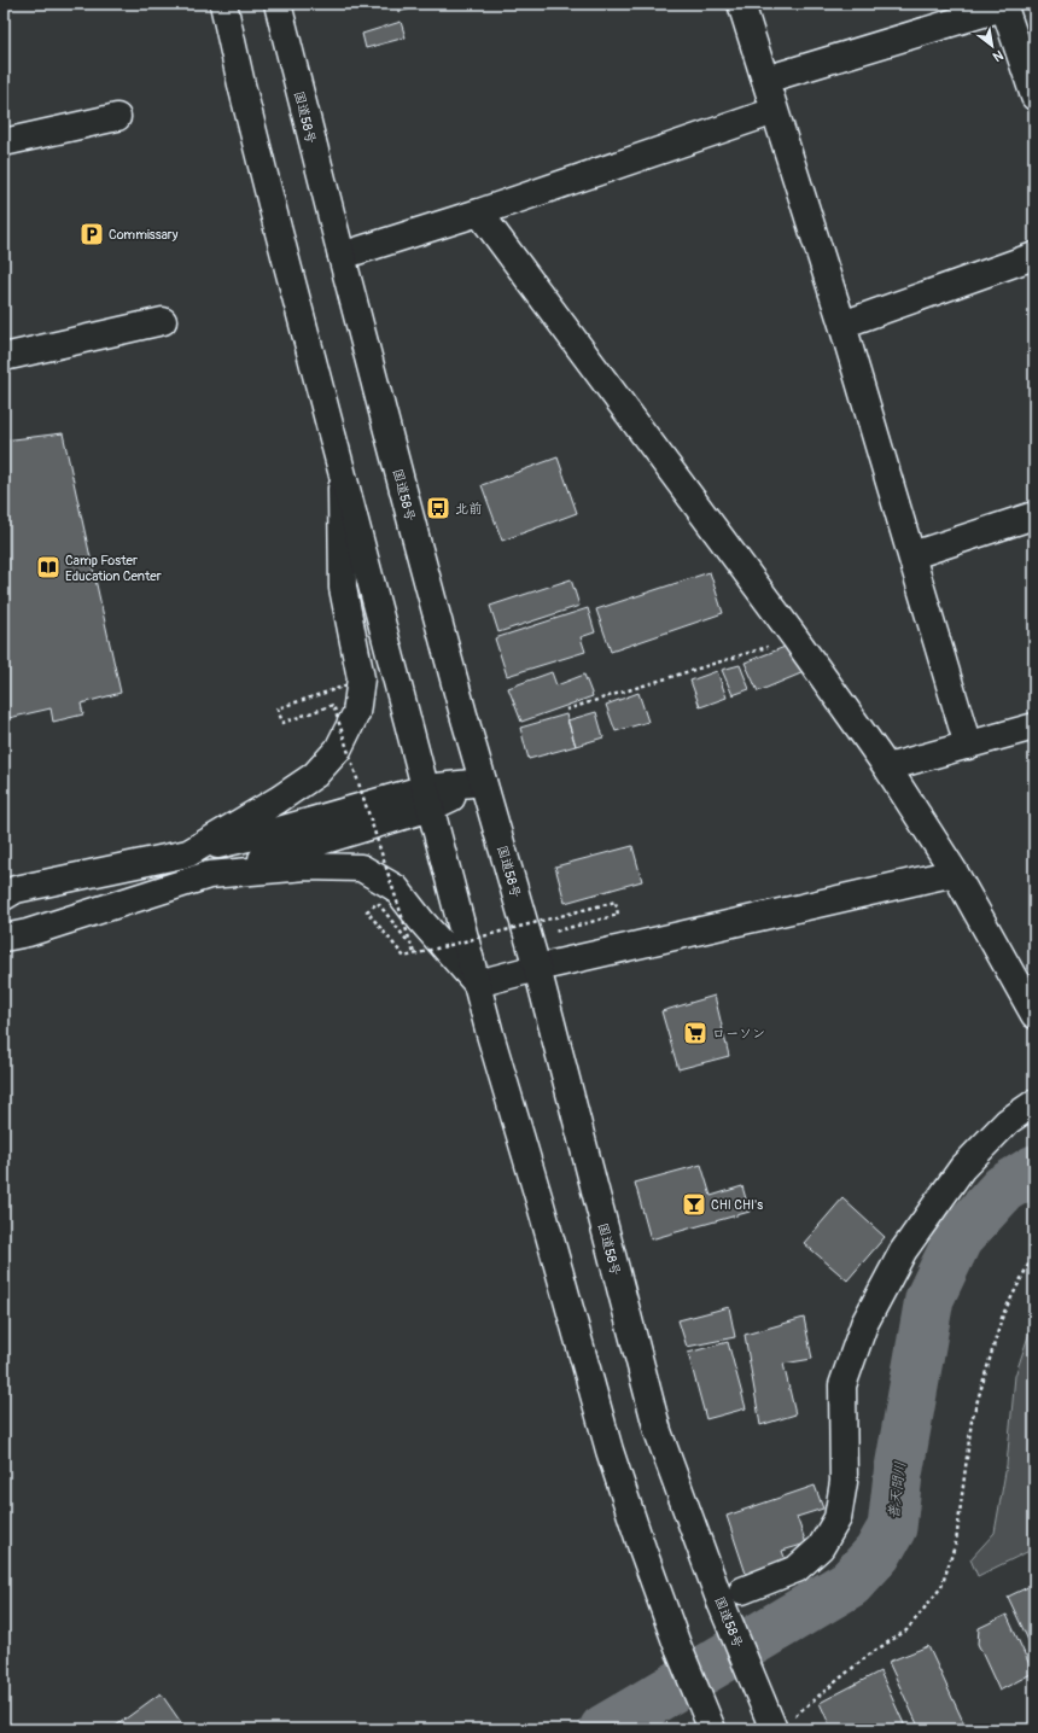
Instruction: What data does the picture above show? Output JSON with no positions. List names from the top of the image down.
{
  "streets": {
    "main road": ["国道58号"]
  },
  "water": ["普天間川"],
  "places": {
    "parking": ["Commissary"],
    "bus stop": ["北前"],
    "library": ["Camp Foster Education Center"],
    "supermarket": ["ローソン"],
    "bar": ["CHI CHI's"]
  },
  "north": "bottom right"
}
